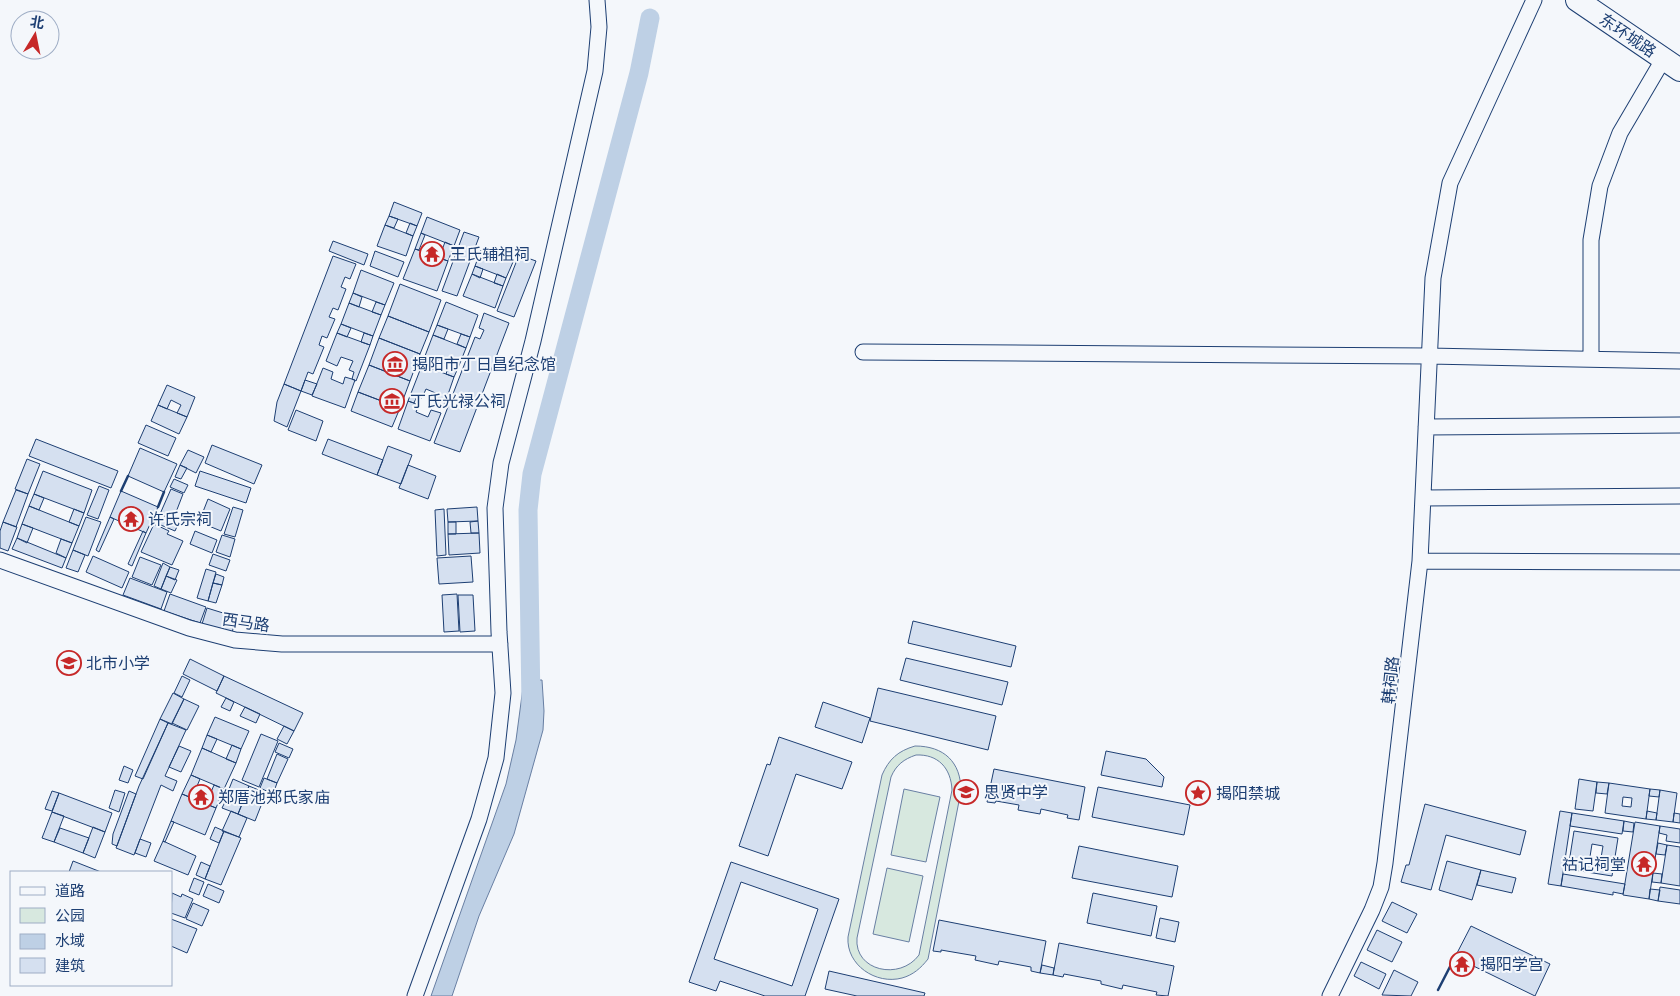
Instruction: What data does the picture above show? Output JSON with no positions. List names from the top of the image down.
{
  "streets": {
    "main road": ["东环城路"],
    "street": ["西马路", "韩祠路"]
  },
  "places": {
    "temple": [
      "王氏辅祖祠",
      "许氏宗祠",
      "郑厝池郑氏家庙",
      "祜记祠堂",
      "揭阳学宫"
    ],
    "museum": ["揭阳市丁日昌纪念馆", "丁氏光禄公祠"],
    "school or university": ["北市小学", "思贤中学"],
    "place": ["揭阳禁城"]
  },
  "legend": [
    "道路",
    "公园",
    "水域",
    "建筑"
  ],
  "north": "top"
}
